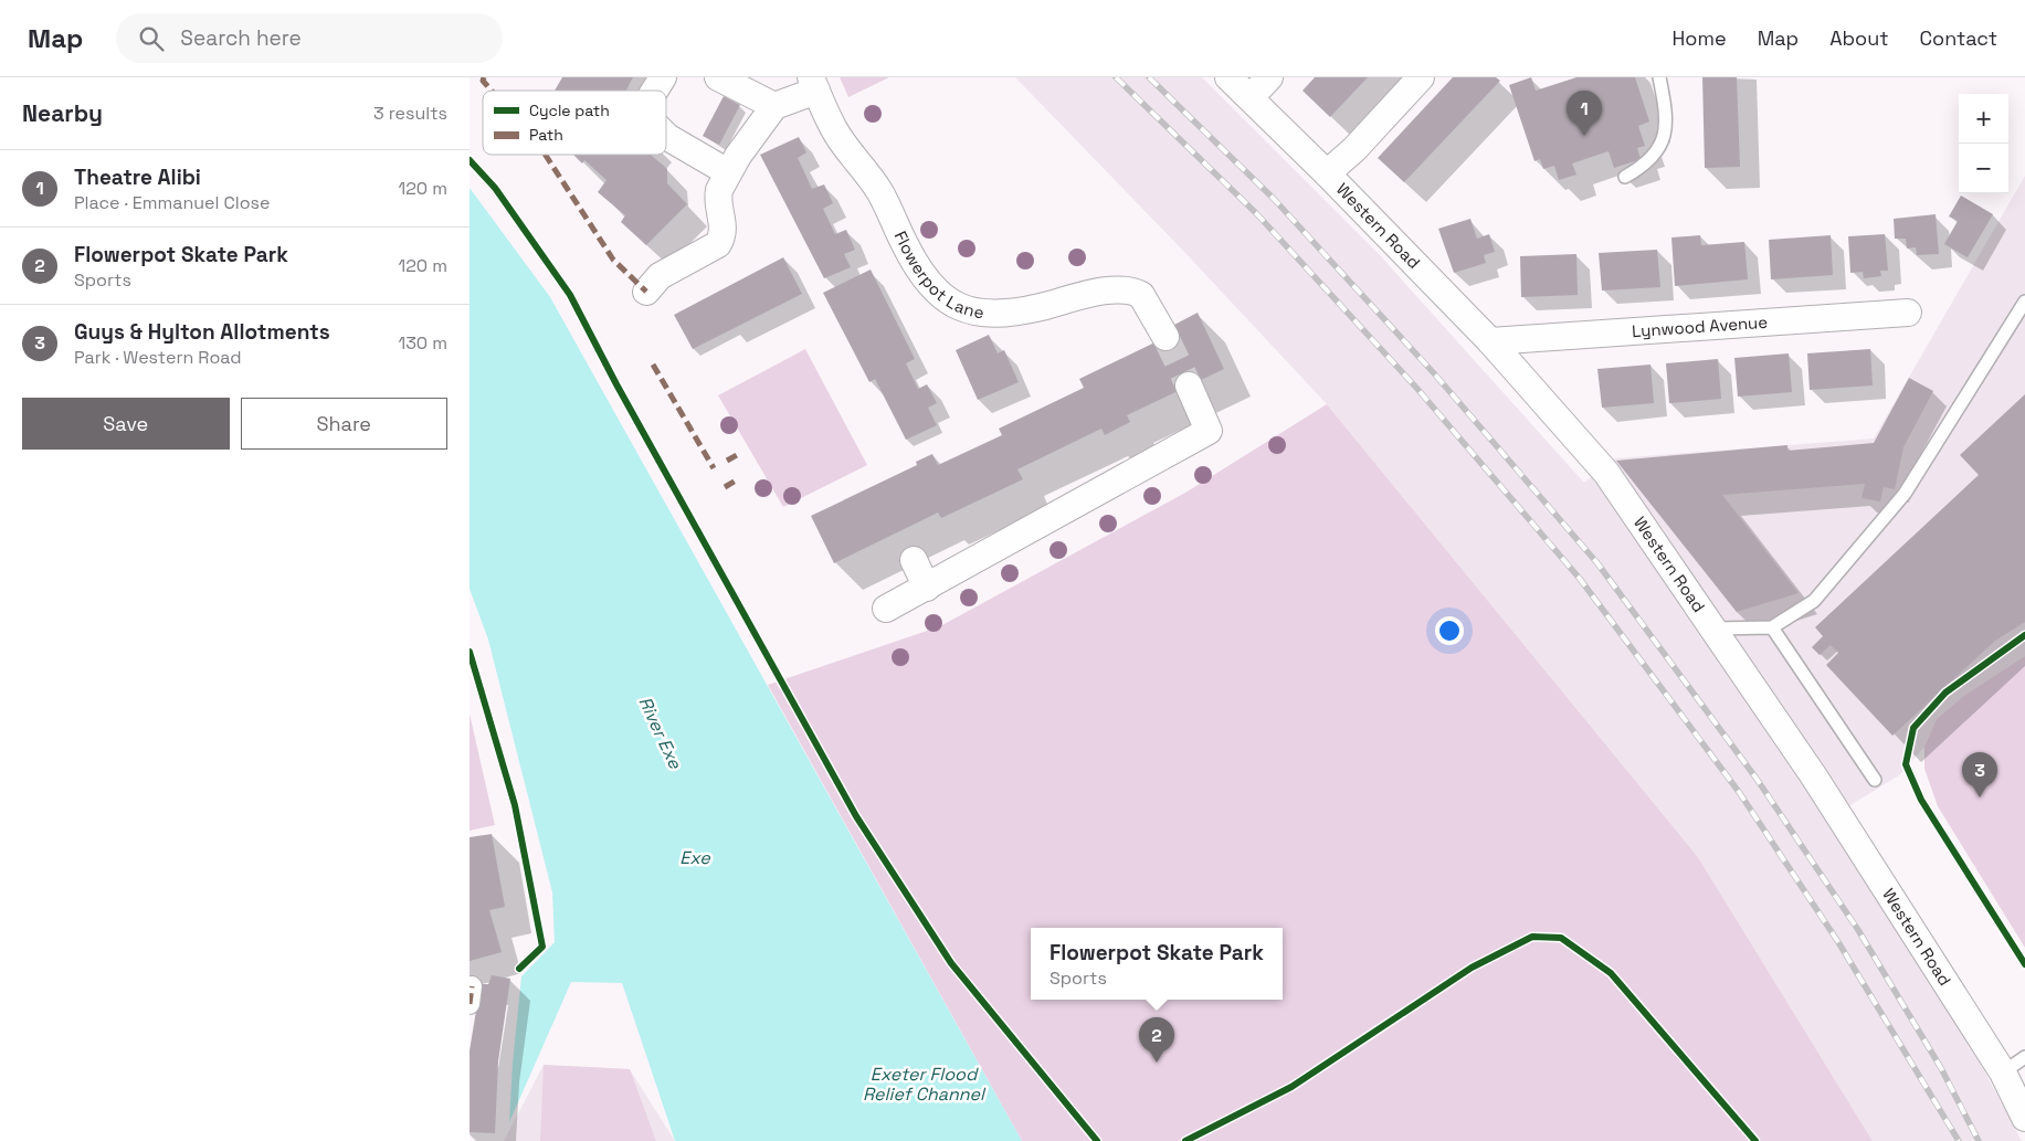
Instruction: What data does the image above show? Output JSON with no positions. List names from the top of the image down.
{
  "streets": {
    "street": ["Western Road", "Flowerpot Lane", "Lynwood Avenue"]
  },
  "crossings": [
    ["Western Road", "Lynwood Avenue"]
  ],
  "water": ["River Exe", "Exe", "Exeter Flood Relief Channel"],
  "legend": ["Cycle path", "Path"],
  "page": {
    "header": "Map",
    "search": "Search here",
    "nav": [
      "Home",
      "Map",
      "About",
      "Contact"
    ],
    "heading": ["Nearby", "3 results"],
    "pins": ["1", "3", "2"],
    "map_buttons": ["+", "−"],
    "list": [
      {
        "mark": "1",
        "name": "Theatre Alibi",
        "note": "Place · Emmanuel Close",
        "value": "120 m"
      },
      {
        "mark": "2",
        "name": "Flowerpot Skate Park",
        "note": "Sports",
        "value": "120 m"
      },
      {
        "mark": "3",
        "name": "Guys & Hylton Allotments",
        "note": "Park · Western Road",
        "value": "130 m"
      }
    ],
    "buttons": ["Save", "Share"],
    "popup": ["Flowerpot Skate Park", "Sports"]
  }
}
